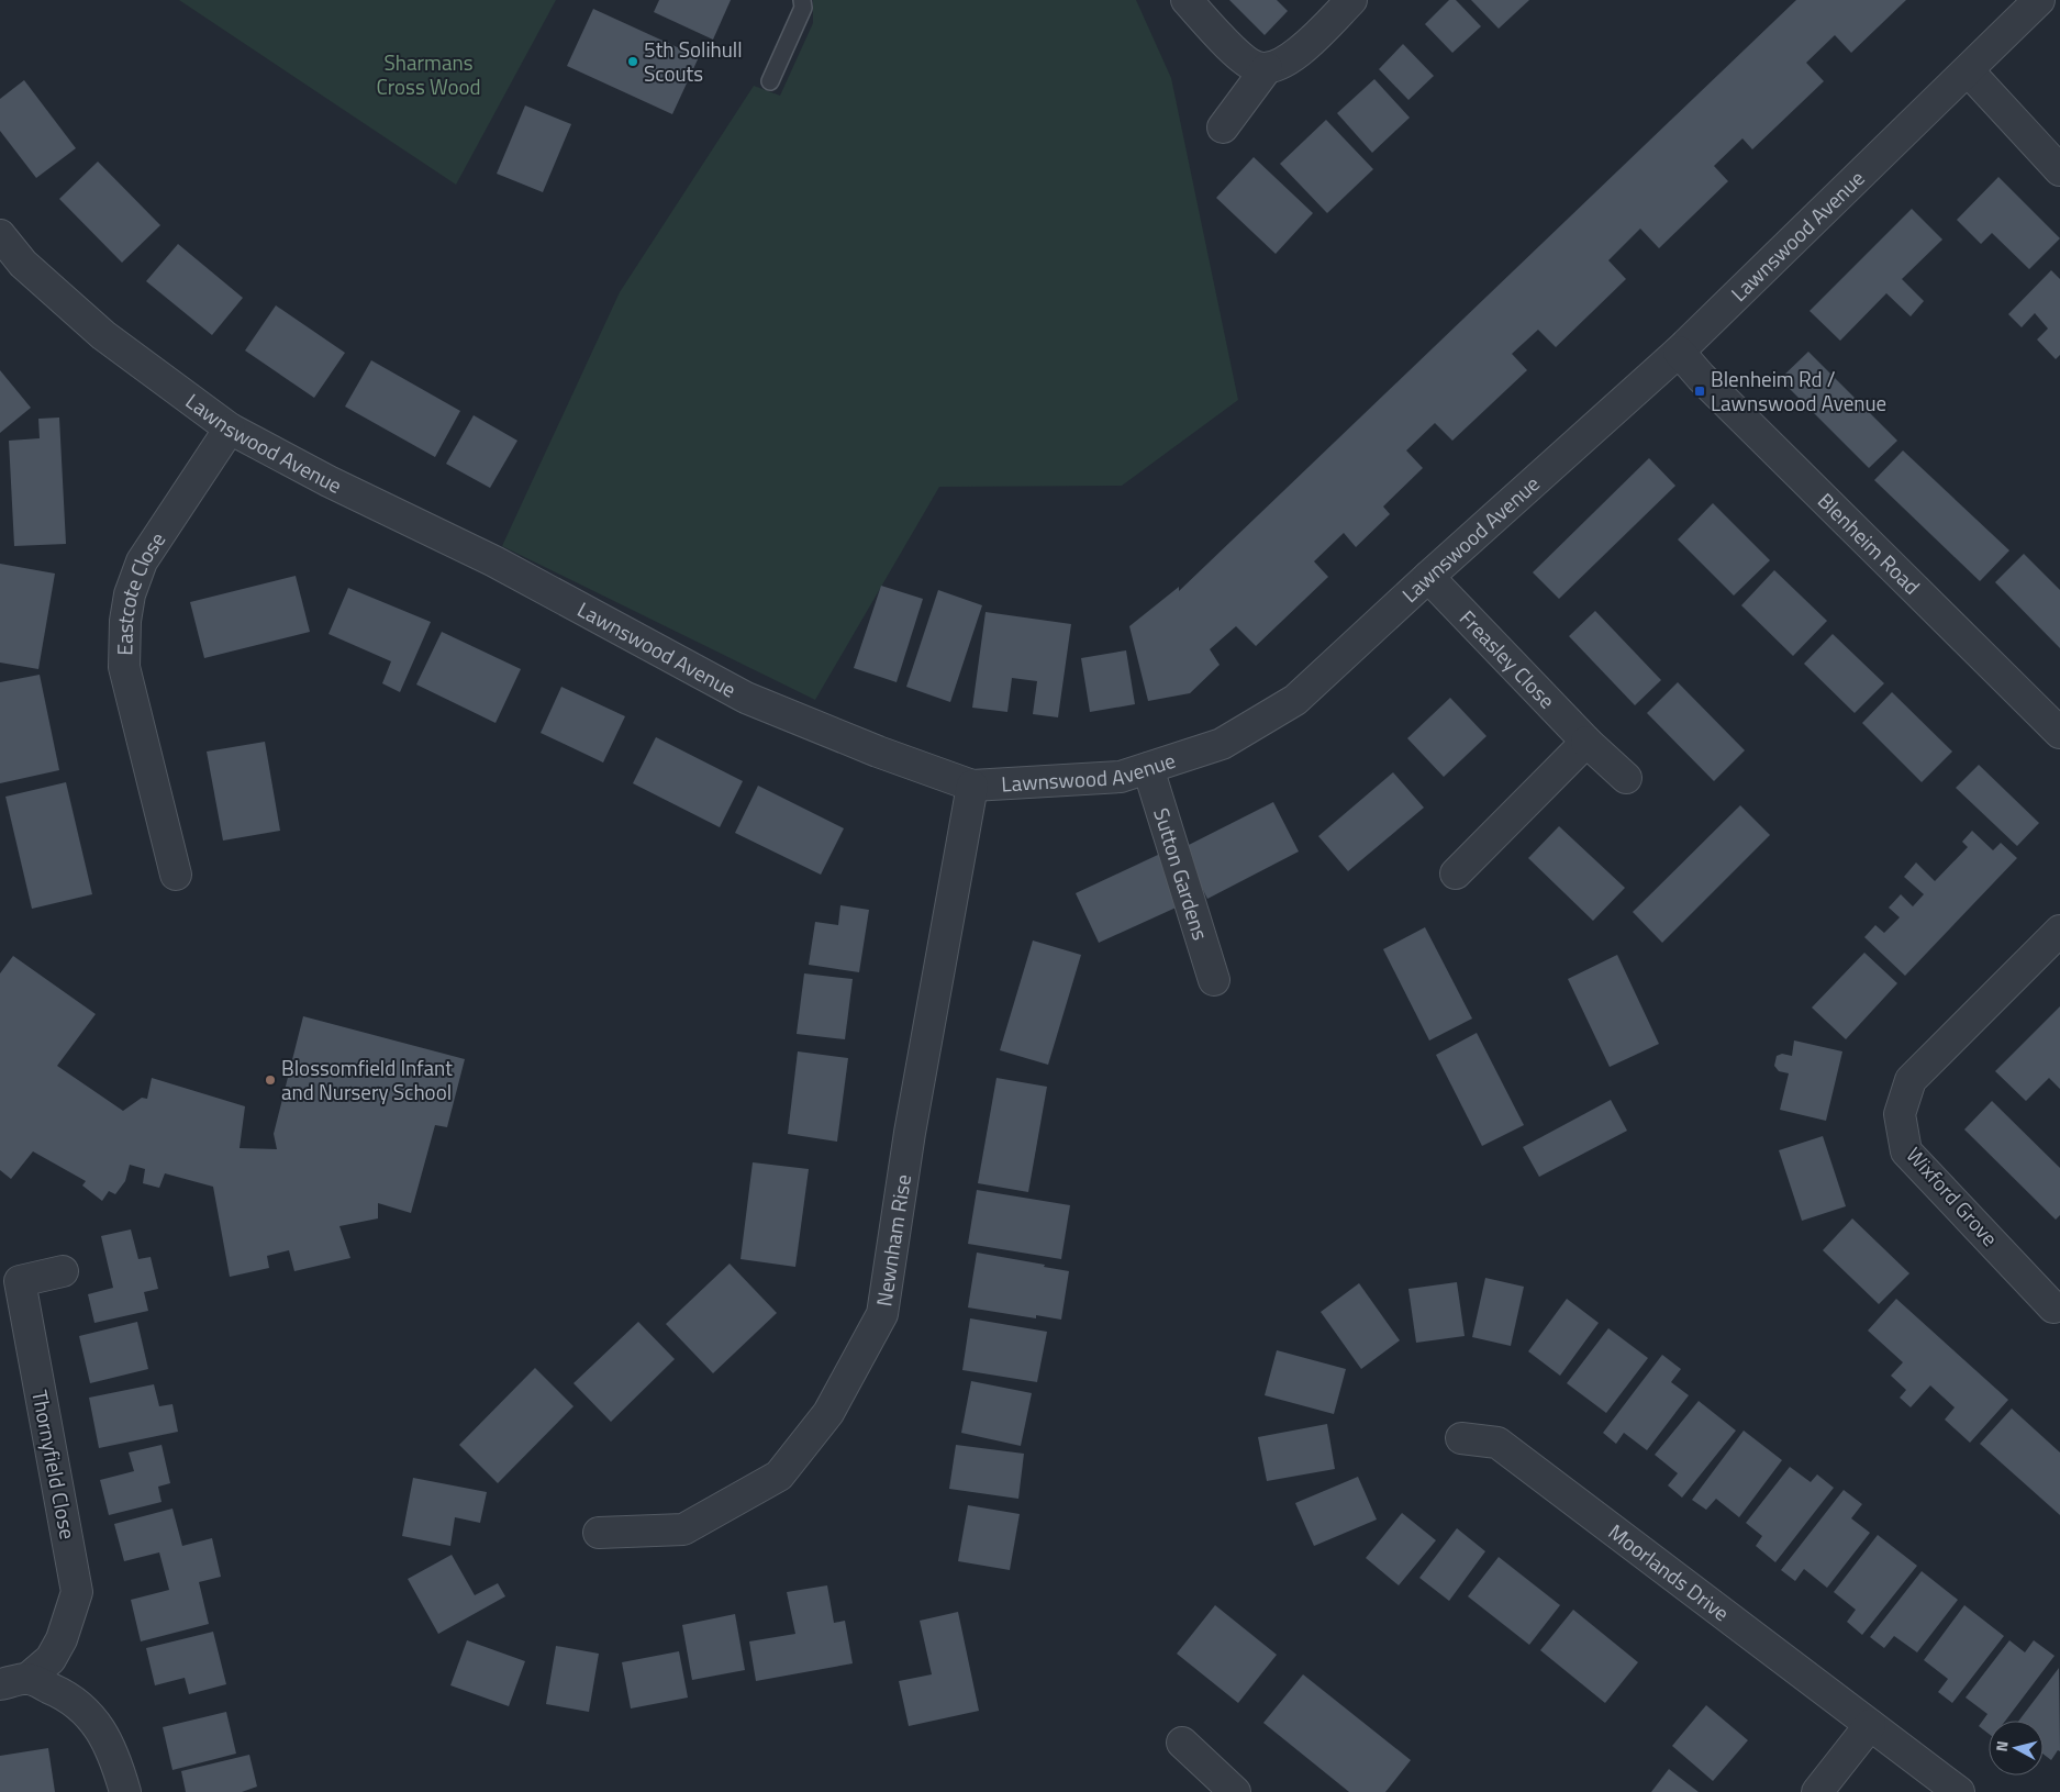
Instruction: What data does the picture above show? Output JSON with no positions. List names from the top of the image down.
{
  "streets": {
    "street": [
      "Lawnswood Avenue",
      "Blenheim Road",
      "Eastcote Close",
      "Freasley Close",
      "Sutton Gardens",
      "Wixford Grove",
      "Newnham Rise",
      "Thornyfield Close",
      "Moorlands Drive"
    ]
  },
  "crossings": [
    ["Lawnswood Avenue", "Blenheim Road"],
    ["Lawnswood Avenue", "Eastcote Close"],
    ["Lawnswood Avenue", "Freasley Close"],
    ["Lawnswood Avenue", "Sutton Gardens"],
    ["Lawnswood Avenue", "Newnham Rise"]
  ],
  "parks": ["Sharmans Cross Wood"],
  "places": {
    "other": ["5th Solihull Scouts", "Blossomfield Infant and Nursery School"],
    "transit": ["Blenheim Rd / Lawnswood Avenue"]
  },
  "north": "left"
}
